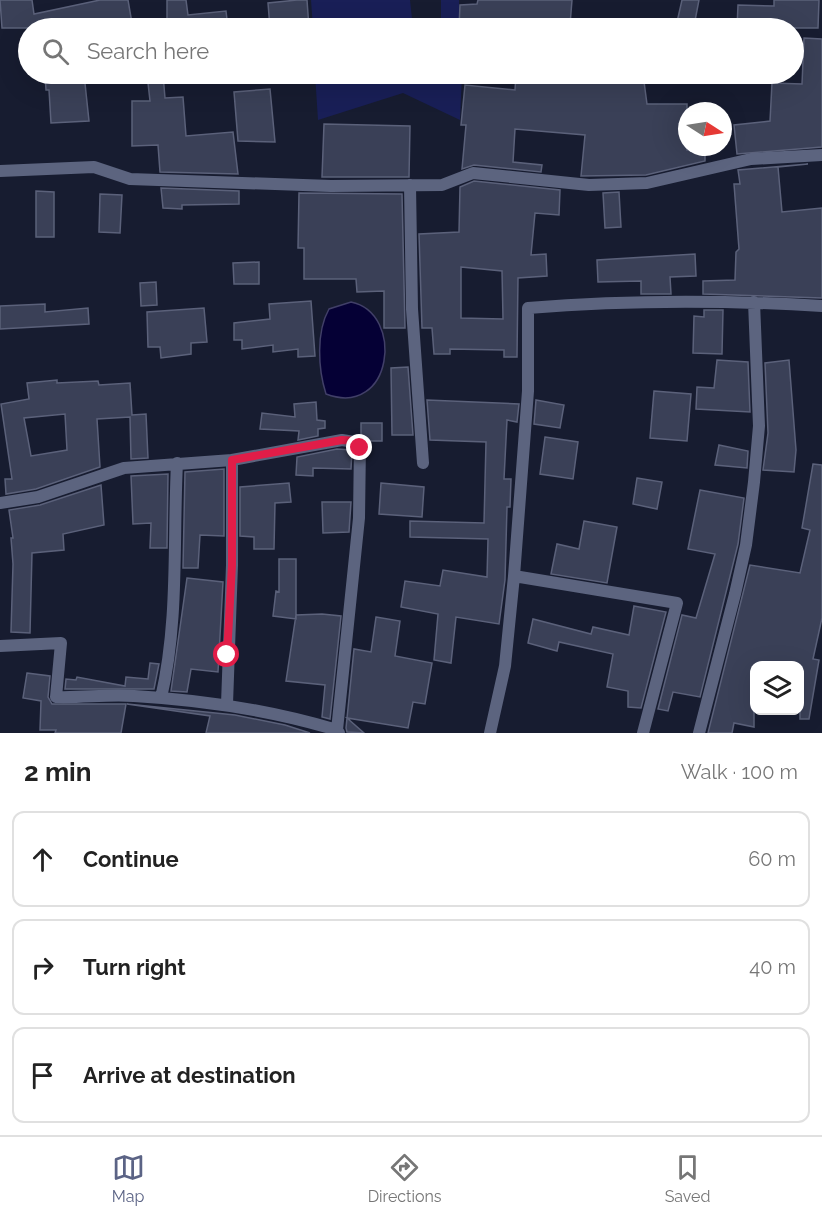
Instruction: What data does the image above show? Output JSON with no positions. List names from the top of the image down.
{
  "north": "right",
  "page": {
    "search": "Search here",
    "heading": ["2 min", "Walk · 100 m"],
    "list": [
      ["Continue", "60 m"],
      ["Turn right", "40 m"],
      "Arrive at destination"
    ],
    "nav": ["Map", "Directions", "Saved"]
  }
}
